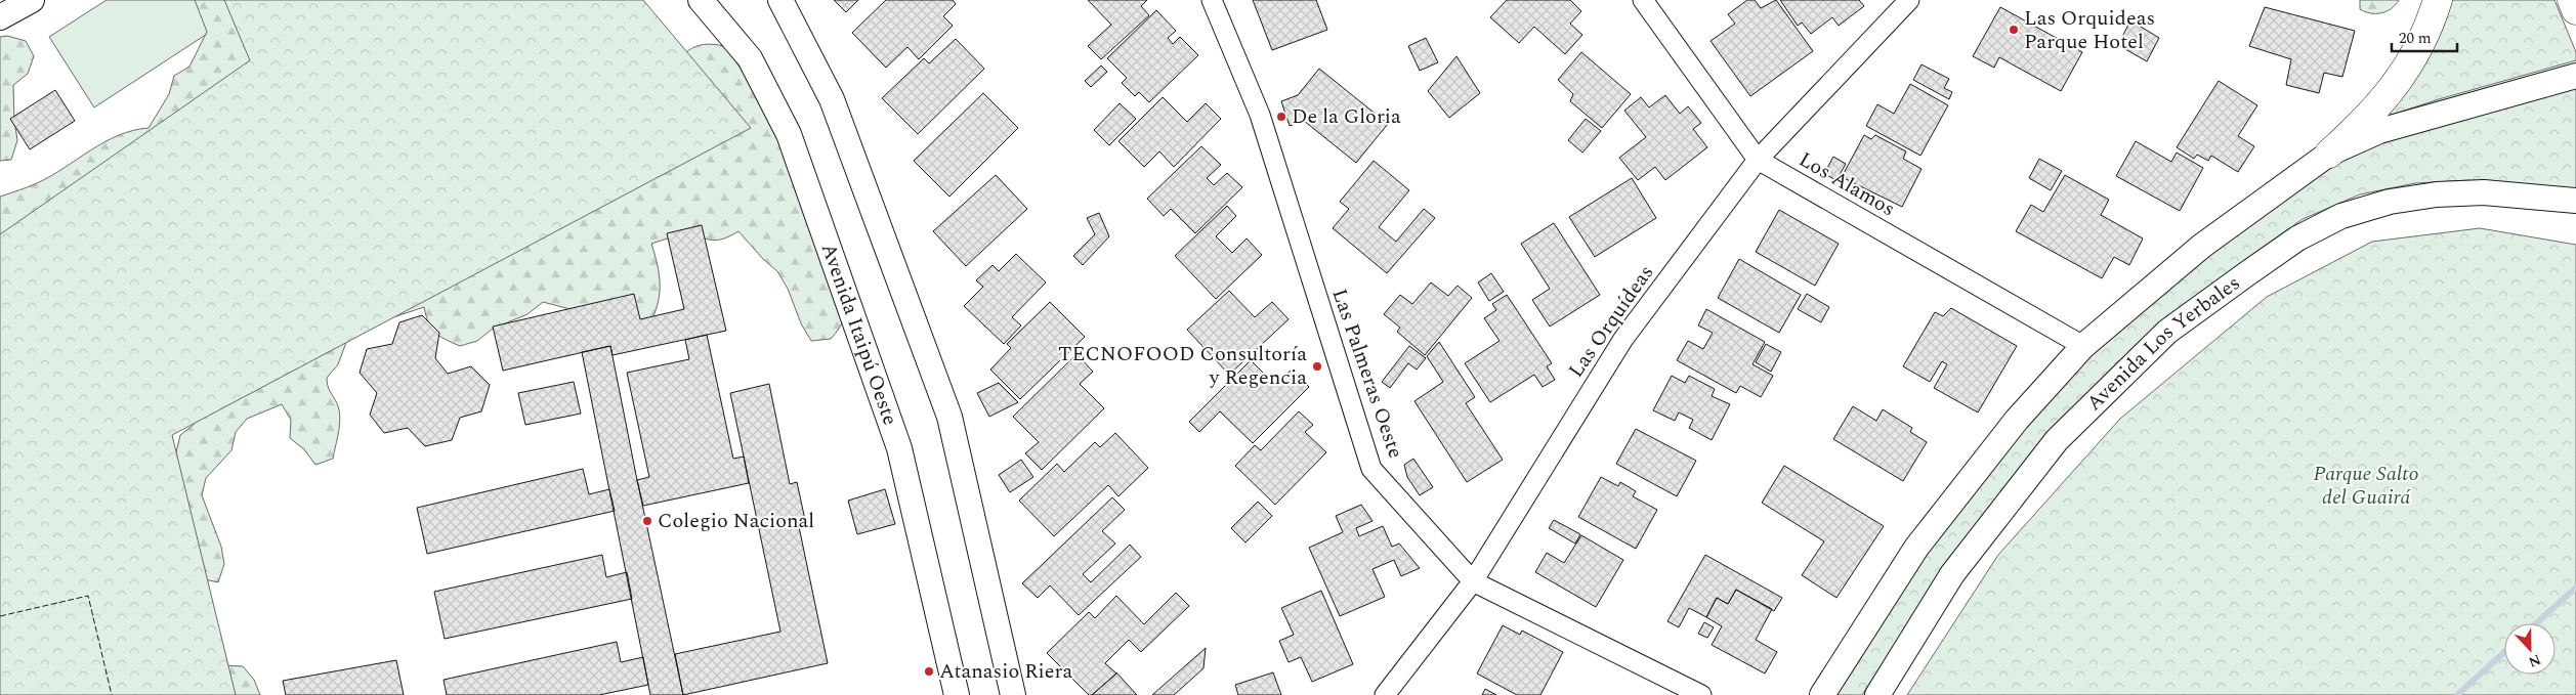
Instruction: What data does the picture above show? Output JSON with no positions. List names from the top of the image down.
{
  "streets": {
    "street": [
      "Los Alamos",
      "Las Orquídeas",
      "Avenida Itaipú Oeste",
      "Avenida Los Yerbales",
      "Las Palmeras Oeste"
    ]
  },
  "crossings": [
    ["Los Alamos", "Las Orquídeas"],
    ["Las Orquídeas", "Las Palmeras Oeste"]
  ],
  "parks": ["Parque Salto del Guairá"],
  "places": [
    "Las Orquideas Parque Hotel",
    "De la Gloria",
    "TECNOFOOD Consultoría y Regencia",
    "Colegio Nacional",
    "Atanasio Riera"
  ],
  "scale_bar": "20 m",
  "north": "bottom"
}
